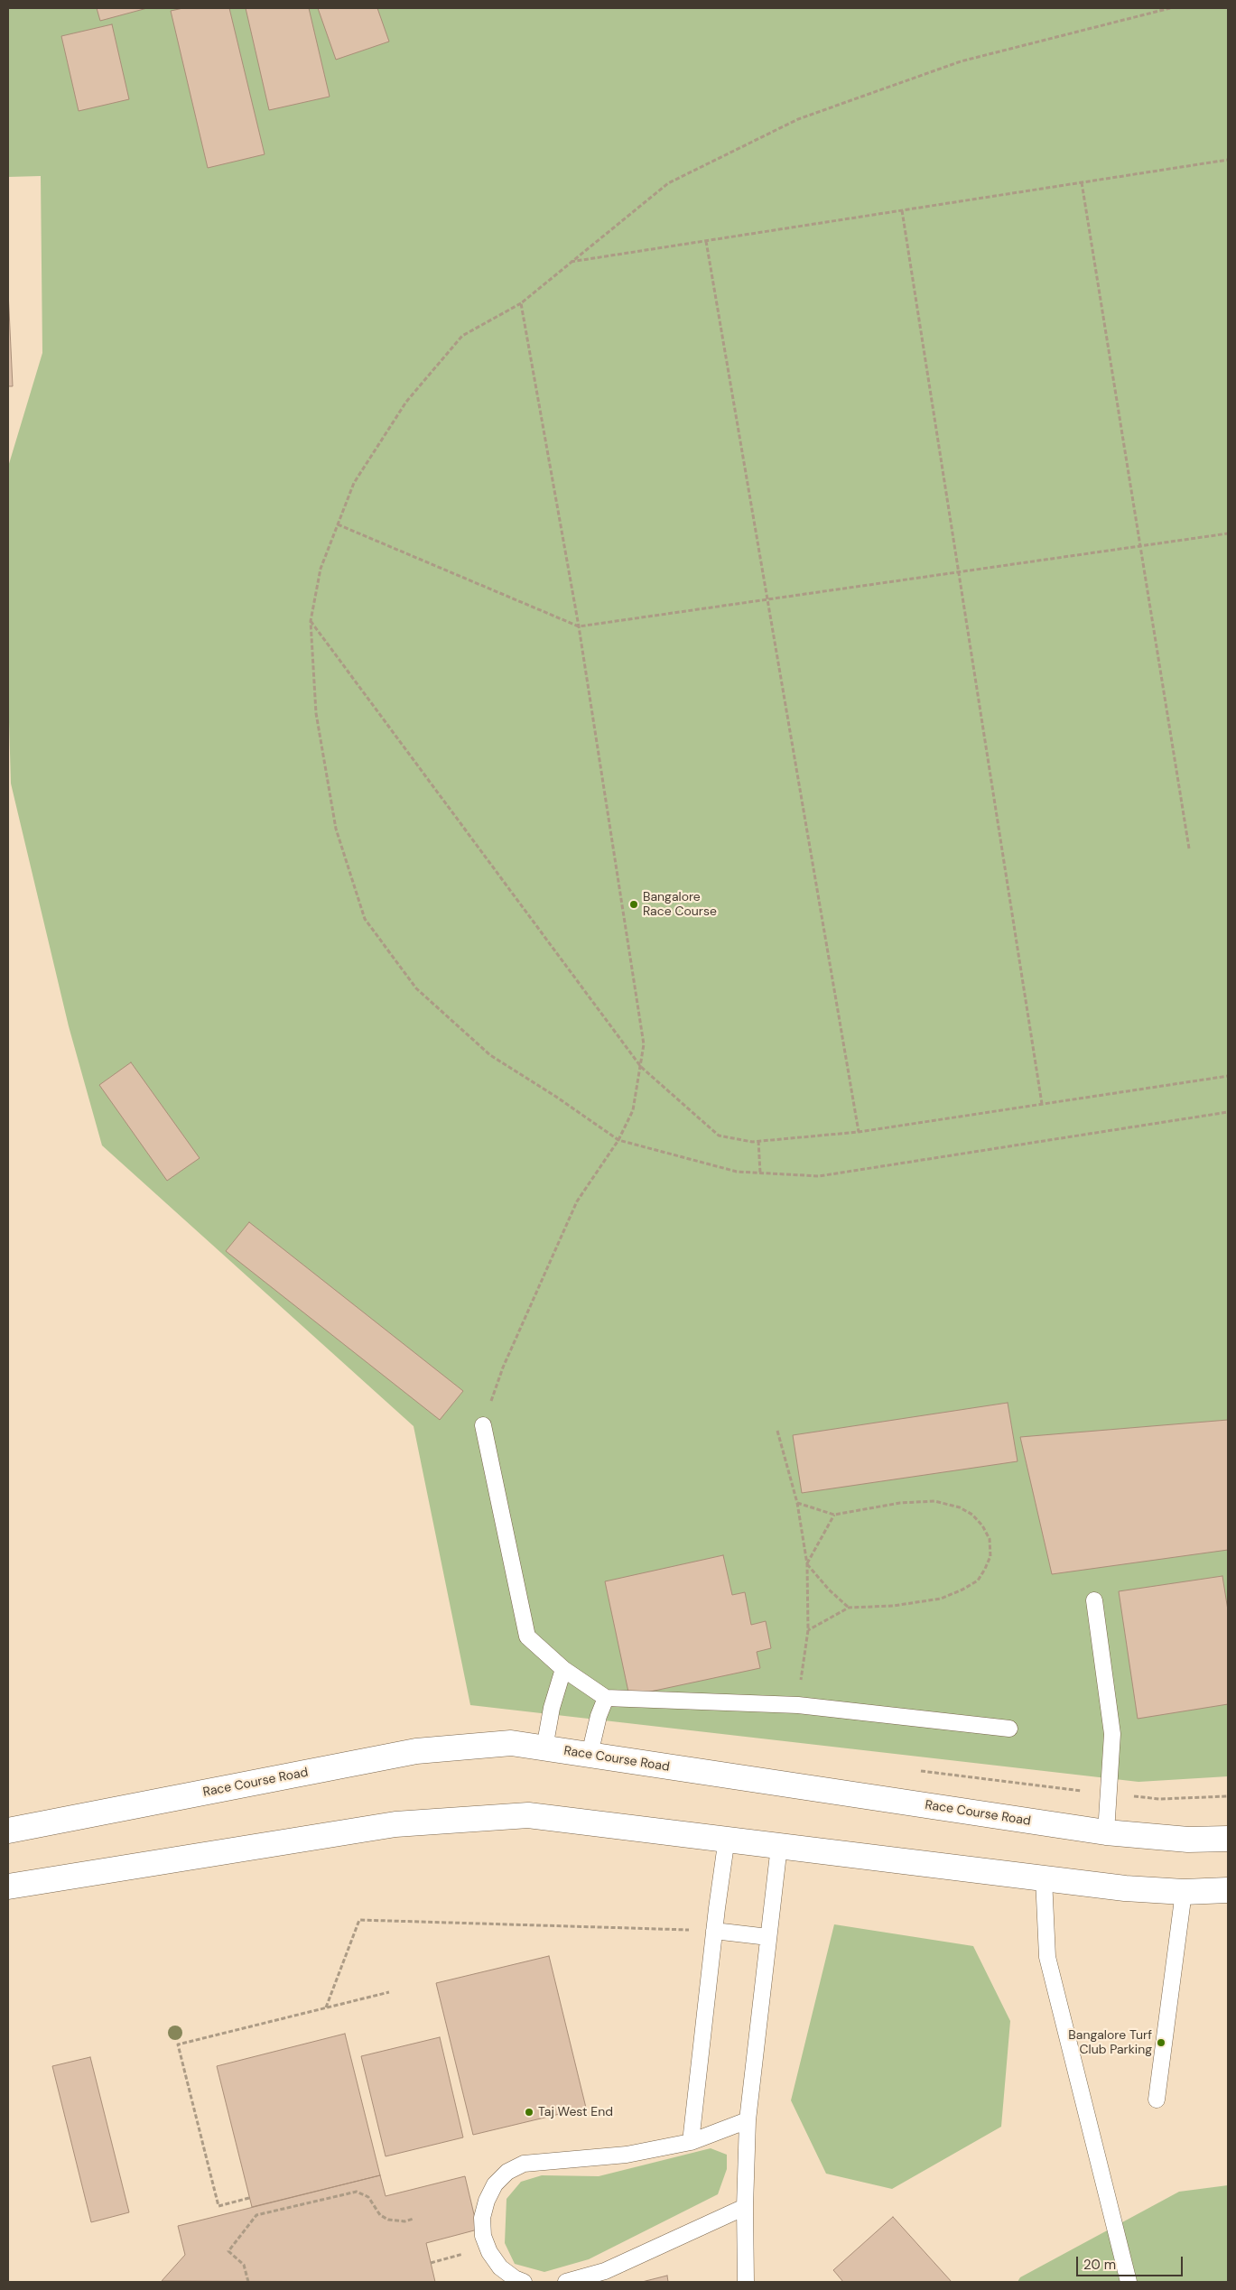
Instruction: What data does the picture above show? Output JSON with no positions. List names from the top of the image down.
{
  "streets": {
    "main road": ["Race Course Road"]
  },
  "places": ["Bangalore Race Course", "Bangalore Turf Club Parking", "Taj West End"],
  "scale_bar": "20 m"
}
